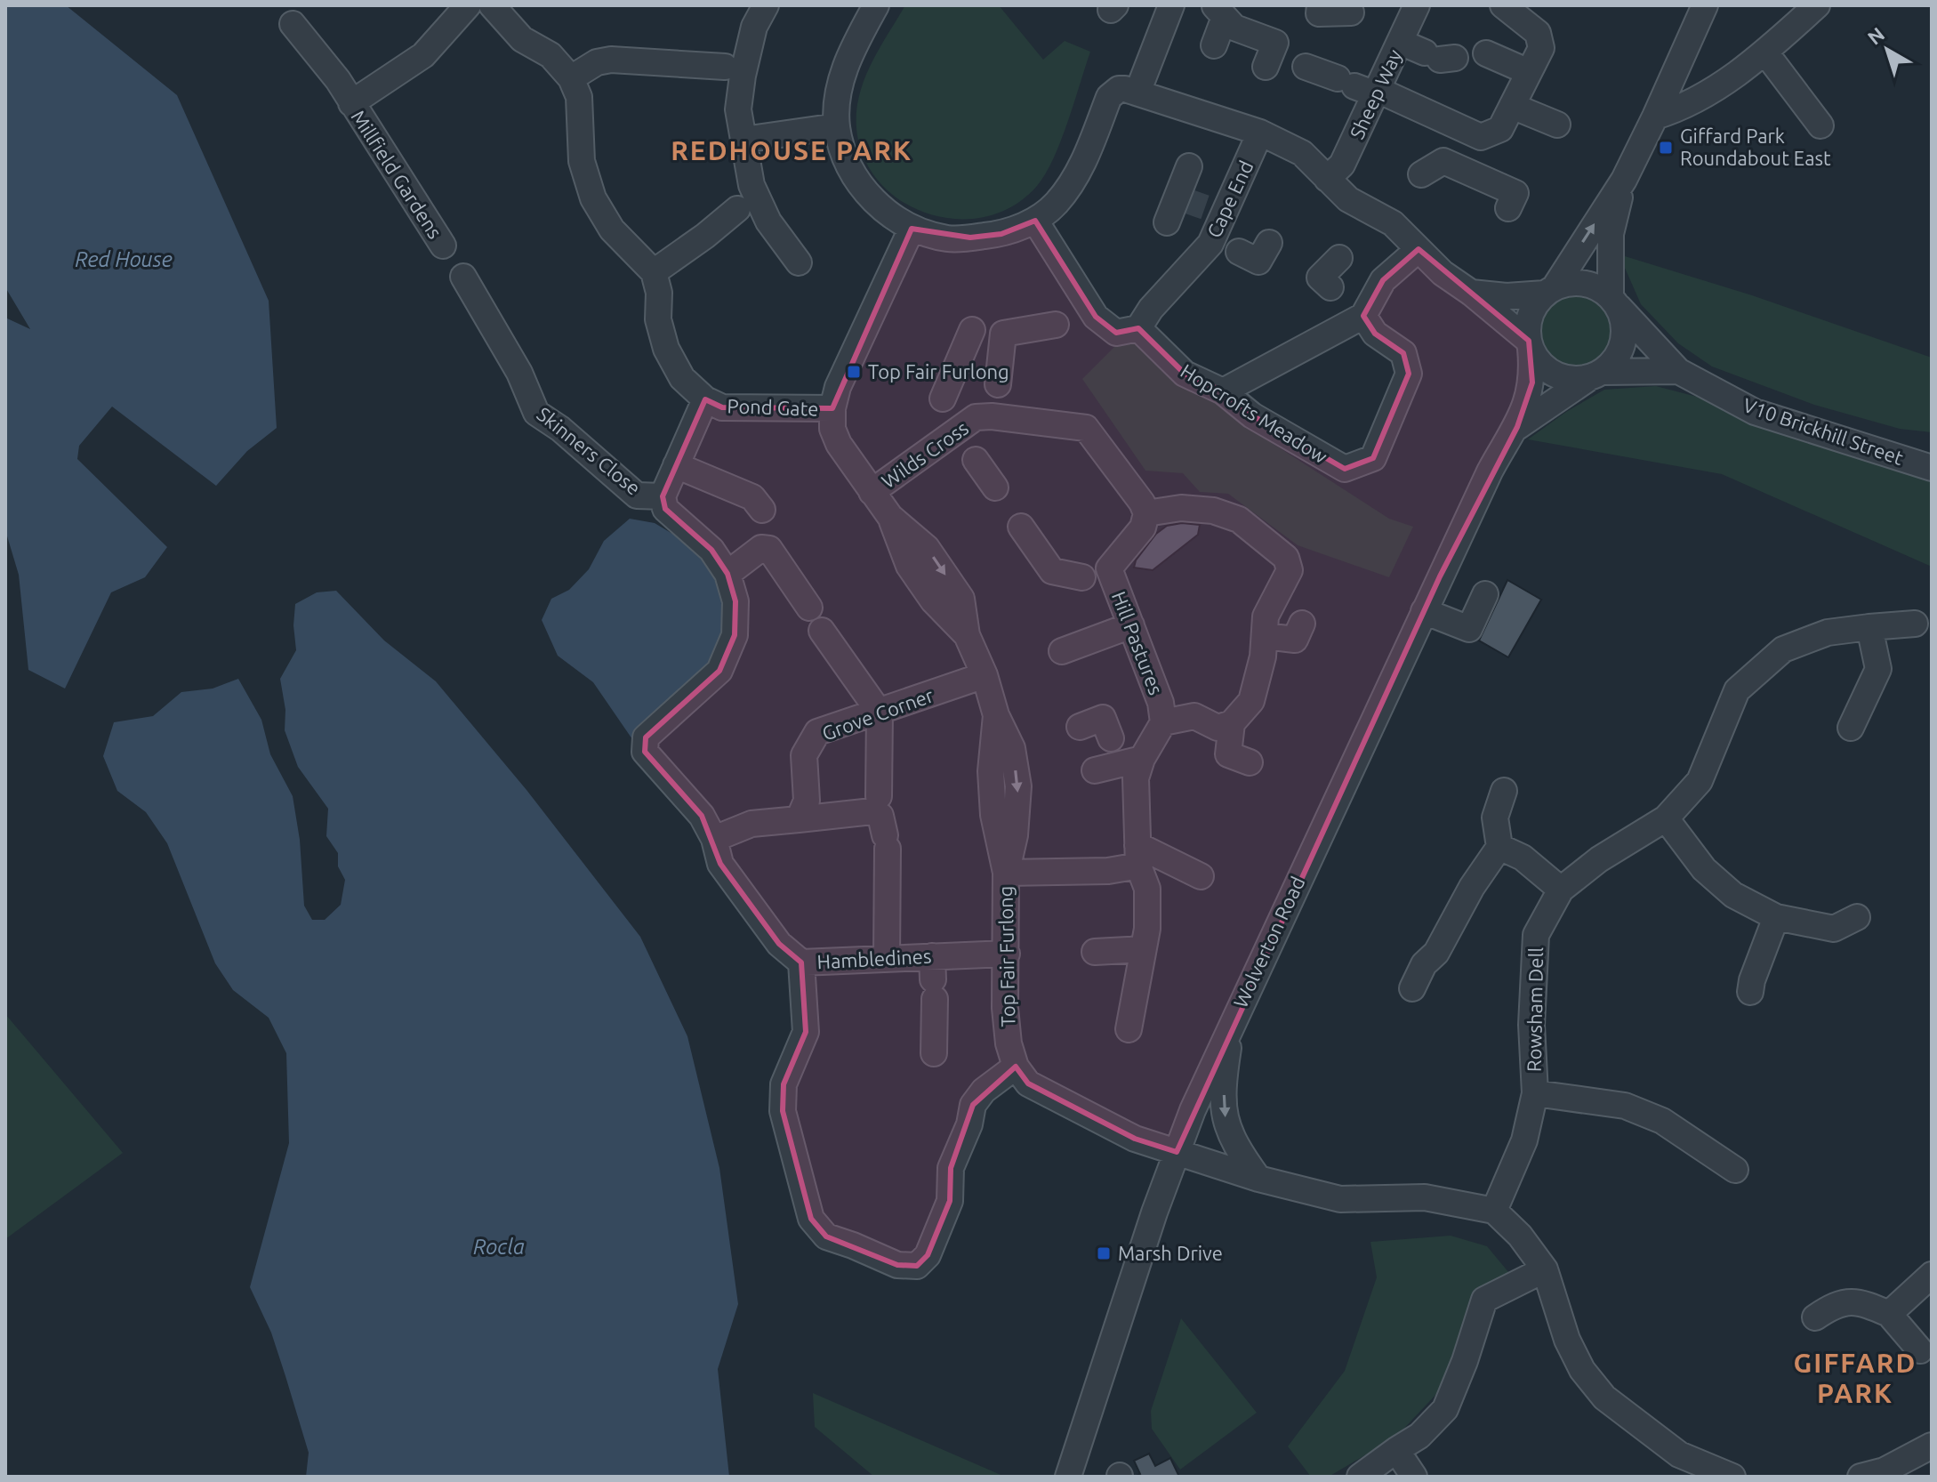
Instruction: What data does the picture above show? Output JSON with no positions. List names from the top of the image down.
{
  "streets": {
    "street": [
      "Sheep Way",
      "Millfield Gardens",
      "Cape End",
      "Pond Gate",
      "Hopcrofts Meadow",
      "V10 Brickhill Street",
      "Skinners Close",
      "Wilds Cross",
      "Hill Pastures",
      "Grove Corner",
      "Wolverton Road",
      "Top Fair Furlong",
      "Hambledines",
      "Rowsham Dell"
    ]
  },
  "crossings": [
    ["Cape End", "Hopcrofts Meadow"],
    ["Pond Gate", "Skinners Close"],
    ["Pond Gate", "Top Fair Furlong"],
    ["Pond Gate", "Hambledines"],
    ["V10 Brickhill Street", "Wolverton Road"],
    ["Skinners Close", "Hambledines"],
    ["Wilds Cross", "Hill Pastures"],
    ["Wilds Cross", "Top Fair Furlong"],
    ["Grove Corner", "Top Fair Furlong"],
    ["Top Fair Furlong", "Hambledines"]
  ],
  "districts": ["REDHOUSE PARK", "GIFFARD PARK"],
  "water": ["Red House", "Rocla"],
  "places": {
    "transit": ["Giffard Park Roundabout East", "Top Fair Furlong", "Marsh Drive"]
  },
  "north": "top left"
}
